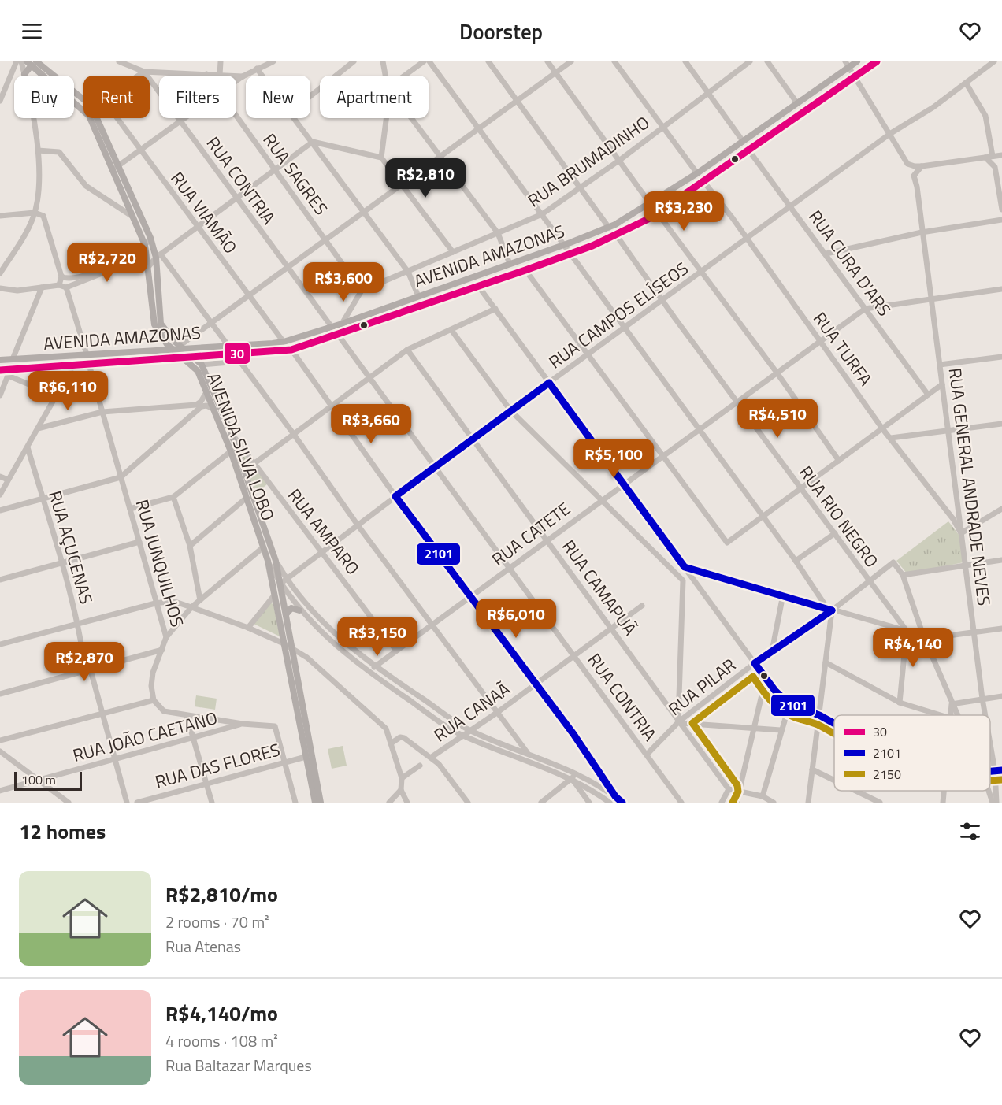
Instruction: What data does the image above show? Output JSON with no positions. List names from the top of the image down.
{
  "streets": {
    "main road": ["AVENIDA AMAZONAS", "AVENIDA SILVA LOBO"],
    "street": [
      "RUA BRUMADINHO",
      "RUA SAGRES",
      "RUA CONTRIA",
      "RUA VIAMÃO",
      "RUA CURA D'ARS",
      "RUA CAMPOS ELÍSEOS",
      "RUA TURFA",
      "RUA GENERAL ANDRADE NEVES",
      "RUA RIO NEGRO",
      "RUA AMPARO",
      "RUA CATETE",
      "RUA AÇUCENAS",
      "RUA JUNQUILHOS",
      "RUA CAMAPUÃ",
      "RUA PILAR",
      "RUA CANAÃ",
      "RUA JOÃO CAETANO",
      "RUA DAS FLORES"
    ]
  },
  "crossings": [
    ["RUA BRUMADINHO", "RUA SAGRES"],
    ["RUA CONTRIA", "AVENIDA AMAZONAS"],
    ["RUA CONTRIA", "RUA CAMPOS ELÍSEOS"],
    ["RUA CONTRIA", "RUA CATETE"],
    ["RUA CONTRIA", "RUA PILAR"],
    ["RUA CONTRIA", "RUA CANAÃ"],
    ["RUA VIAMÃO", "AVENIDA AMAZONAS"],
    ["AVENIDA AMAZONAS", "RUA CURA D'ARS"],
    ["AVENIDA AMAZONAS", "RUA TURFA"],
    ["AVENIDA AMAZONAS", "AVENIDA SILVA LOBO"],
    ["AVENIDA AMAZONAS", "RUA RIO NEGRO"],
    ["AVENIDA AMAZONAS", "RUA JUNQUILHOS"],
    ["RUA CURA D'ARS", "RUA CAMPOS ELÍSEOS"],
    ["RUA CURA D'ARS", "RUA CATETE"],
    ["RUA CAMPOS ELÍSEOS", "RUA TURFA"],
    ["RUA CAMPOS ELÍSEOS", "AVENIDA SILVA LOBO"],
    ["RUA CAMPOS ELÍSEOS", "RUA RIO NEGRO"],
    ["RUA CAMPOS ELÍSEOS", "RUA AMPARO"],
    ["RUA CAMPOS ELÍSEOS", "RUA CAMAPUÃ"],
    ["RUA TURFA", "RUA GENERAL ANDRADE NEVES"],
    ["RUA TURFA", "RUA CATETE"],
    ["AVENIDA SILVA LOBO", "RUA AMPARO"],
    ["AVENIDA SILVA LOBO", "RUA CATETE"],
    ["AVENIDA SILVA LOBO", "RUA CANAÃ"],
    ["RUA RIO NEGRO", "RUA CATETE"],
    ["RUA RIO NEGRO", "RUA PILAR"],
    ["RUA AMPARO", "RUA CATETE"],
    ["RUA CATETE", "RUA CAMAPUÃ"],
    ["RUA CAMAPUÃ", "RUA PILAR"],
    ["RUA CAMAPUÃ", "RUA CANAÃ"]
  ],
  "lines": ["transit line 30", "transit line 2101", "transit line 2150"],
  "legend": ["30", "2101", "2150"],
  "scale_bar": "100 m",
  "page": {
    "header": "Doorstep",
    "chip": [
      "Buy",
      "Rent",
      "Filters",
      "New",
      "Apartment"
    ],
    "price": [
      "R$2,810",
      "R$3,230",
      "R$2,720",
      "R$3,600",
      "R$6,110",
      "R$4,510",
      "R$3,660",
      "R$5,100",
      "R$6,010",
      "R$3,150",
      "R$4,140",
      "R$2,870"
    ],
    "scale": "100 m",
    "heading": "12 homes",
    "list": [
      {
        "name": "R$2,810/mo",
        "note": "2 rooms · 70 m² · Rua Atenas"
      },
      {
        "name": "R$4,140/mo",
        "note": "4 rooms · 108 m² · Rua Baltazar Marques"
      }
    ]
  }
}
